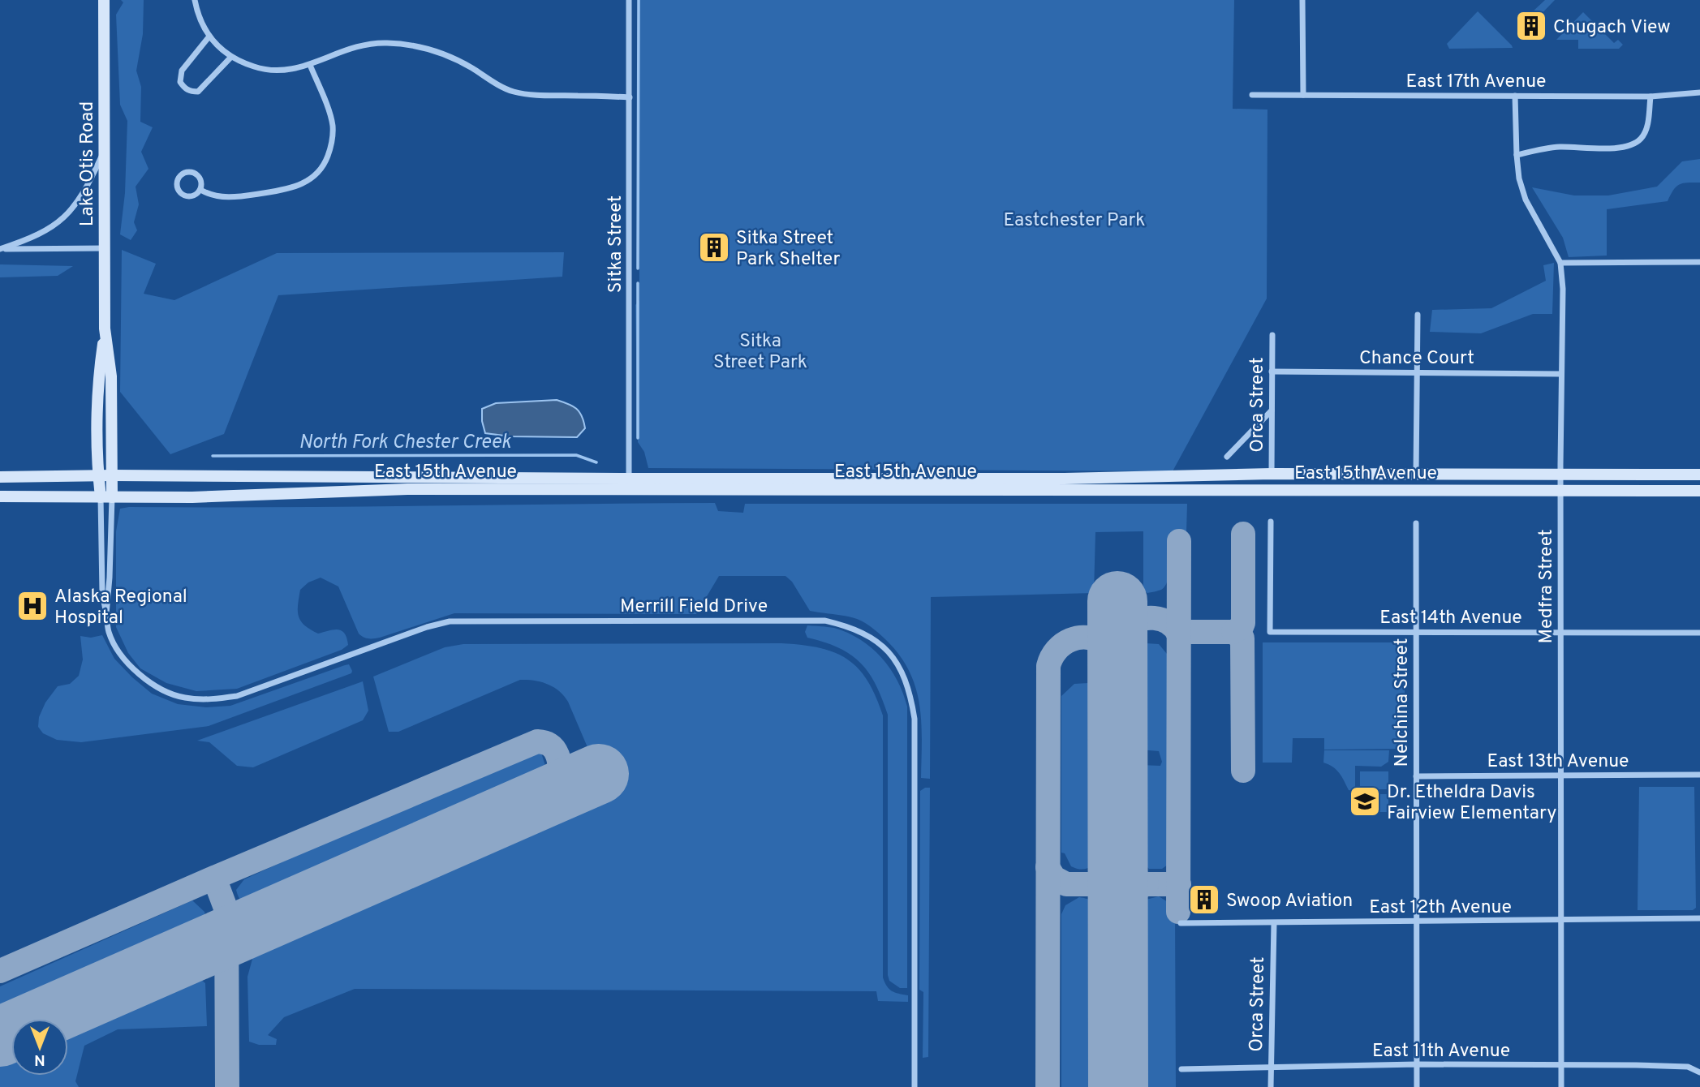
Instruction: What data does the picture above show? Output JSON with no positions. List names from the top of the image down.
{
  "streets": {
    "main road": ["Lake Otis Road", "East 15th Avenue"],
    "street": [
      "East 17th Avenue",
      "Sitka Street",
      "Chance Court",
      "Orca Street",
      "Medfra Street",
      "Merrill Field Drive",
      "East 14th Avenue",
      "Nelchina Street",
      "East 13th Avenue",
      "East 12th Avenue",
      "East 11th Avenue"
    ]
  },
  "crossings": [
    ["East 17th Avenue", "Medfra Street"],
    ["Lake Otis Road", "East 15th Avenue"],
    ["Lake Otis Road", "Merrill Field Drive"],
    ["Sitka Street", "East 15th Avenue"],
    ["Chance Court", "Orca Street"],
    ["Chance Court", "Medfra Street"],
    ["Orca Street", "East 15th Avenue"],
    ["Orca Street", "East 12th Avenue"],
    ["Orca Street", "East 11th Avenue"],
    ["East 15th Avenue", "Medfra Street"],
    ["East 15th Avenue", "Merrill Field Drive"],
    ["Medfra Street", "East 14th Avenue"],
    ["Medfra Street", "East 13th Avenue"],
    ["Medfra Street", "East 12th Avenue"],
    ["Medfra Street", "East 11th Avenue"],
    ["East 14th Avenue", "Nelchina Street"],
    ["Nelchina Street", "East 13th Avenue"],
    ["Nelchina Street", "East 12th Avenue"],
    ["Nelchina Street", "East 11th Avenue"]
  ],
  "water": ["North Fork Chester Creek"],
  "parks": ["Eastchester Park", "Sitka Street Park"],
  "places": {
    "building": ["Chugach View", "Sitka Street Park Shelter", "Swoop Aviation"],
    "hospital": ["Alaska Regional Hospital"],
    "school or university": ["Dr. Etheldra Davis Fairview Elementary"]
  },
  "north": "bottom"
}
